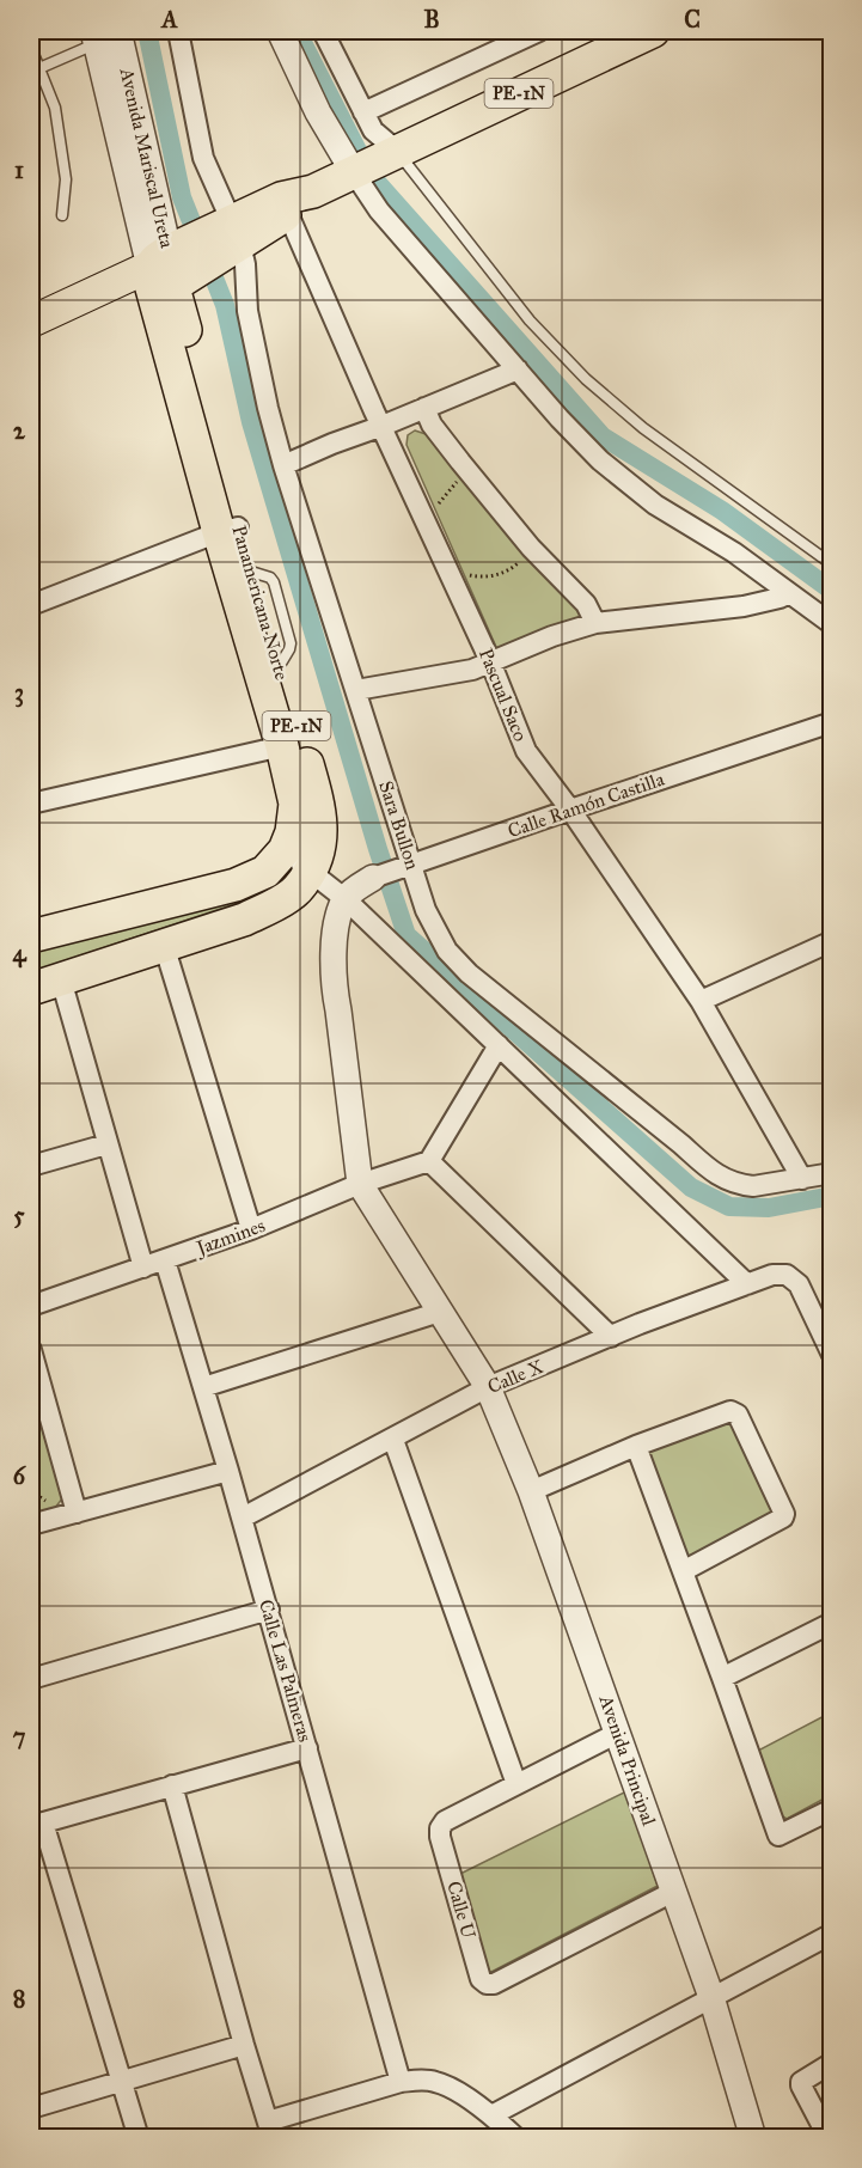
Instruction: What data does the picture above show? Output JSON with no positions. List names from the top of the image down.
{
  "streets": {
    "highway": ["PE-1N", "Panamericana Norte"],
    "street": [
      "Avenida Mariscal Ureta",
      "Pascual Saco",
      "Calle Ramón Castilla",
      "Sara Bullon",
      "Jazmines",
      "Calle X",
      "Calle Las Palmeras",
      "Avenida Principal",
      "Calle U"
    ]
  },
  "crossings": [
    ["PE-1N", "Avenida Mariscal Ureta"],
    ["PE-1N", "Panamericana Norte"],
    ["PE-1N", "Pascual Saco"],
    ["PE-1N", "Sara Bullon"],
    ["Avenida Mariscal Ureta", "Panamericana Norte"],
    ["Pascual Saco", "Calle Ramón Castilla"],
    ["Pascual Saco", "Sara Bullon"],
    ["Calle Ramón Castilla", "Sara Bullon"],
    ["Jazmines", "Calle Las Palmeras"],
    ["Jazmines", "Avenida Principal"],
    ["Calle X", "Calle Las Palmeras"],
    ["Calle X", "Avenida Principal"],
    ["Avenida Principal", "Calle U"]
  ],
  "grid": {
    "columns": ["A", "B", "C"],
    "rows": [
      "1",
      "2",
      "3",
      "4",
      "5",
      "6",
      "7",
      "8"
    ]
  }
}
